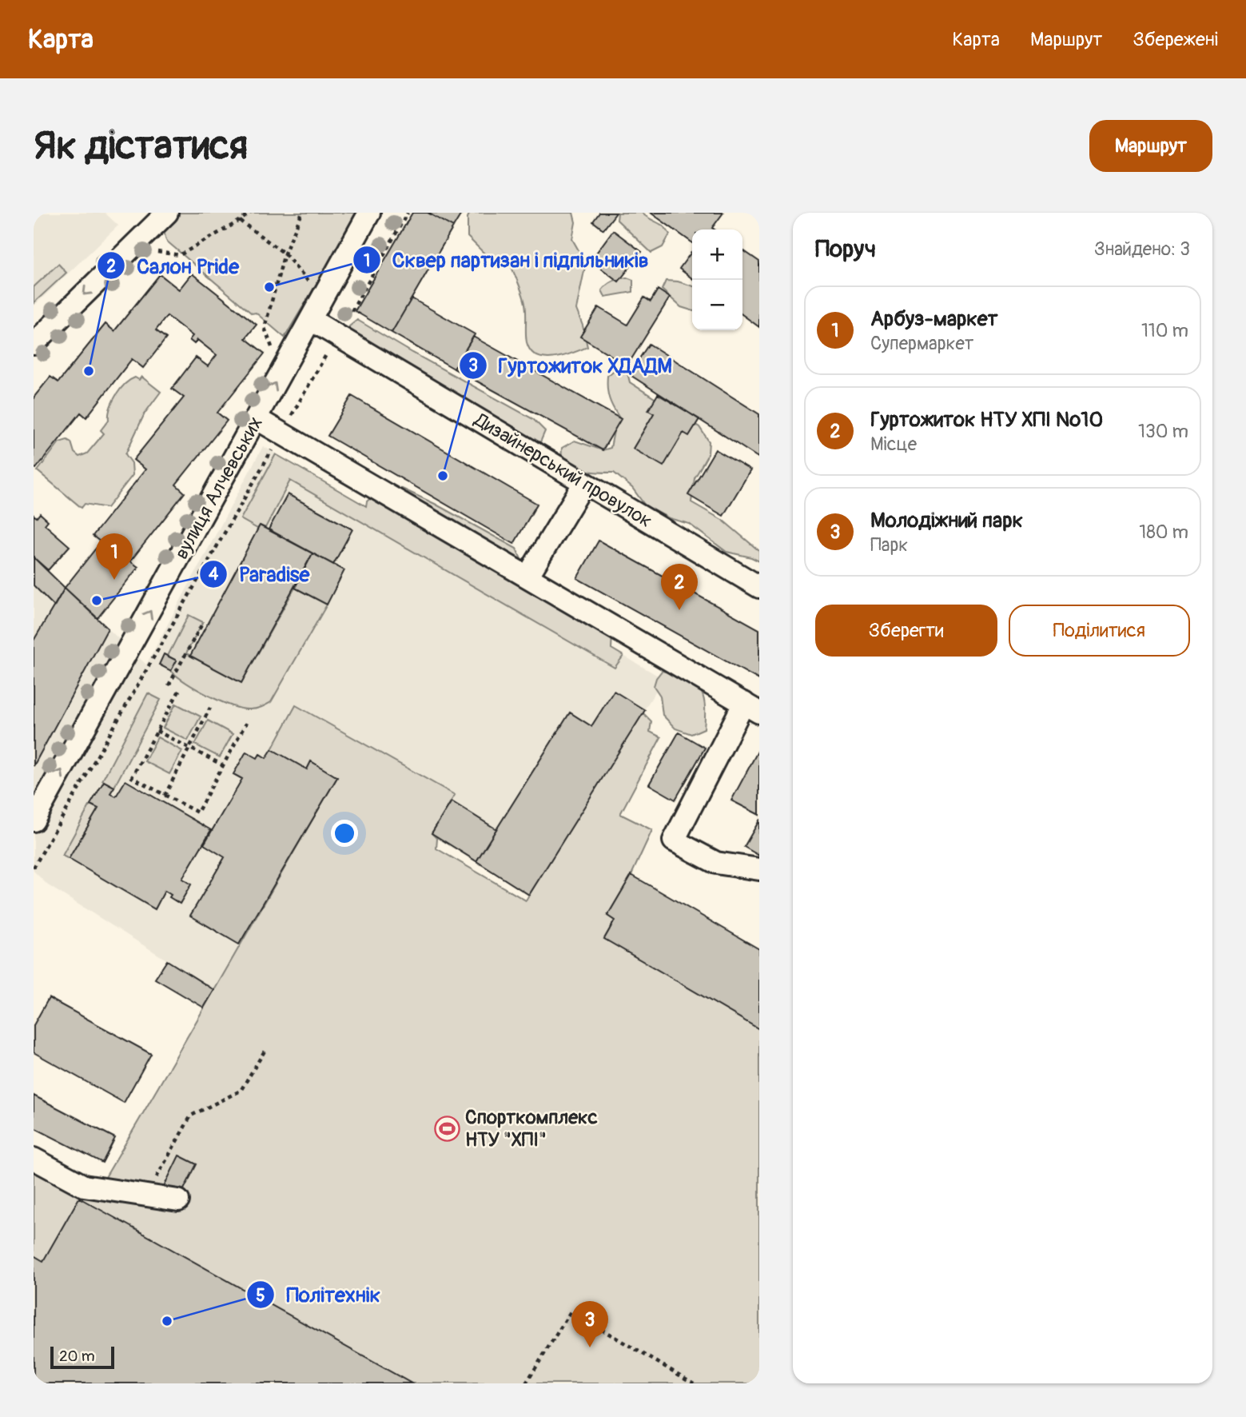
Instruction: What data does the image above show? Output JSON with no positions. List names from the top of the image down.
{
  "streets": {
    "street": ["Дизайнерський провулок", "вулиця Алчевських"]
  },
  "crossings": [
    ["Дизайнерський провулок", "вулиця Алчевських"]
  ],
  "one_way": ["вулиця Алчевських"],
  "places": {
    "other": [
      "Сквер партизан і підпільників",
      "Салон Pride",
      "Гуртожиток ХДАДМ",
      "Paradise",
      "Політехнік"
    ],
    "sports": ["Спорткомплекс НТУ \"ХПІ\""]
  },
  "scale_bar": "20 m",
  "page": {
    "header": "Карта",
    "nav": ["Карта", "Маршрут", "Збережені"],
    "buttons": [
      "Маршрут",
      ["Зберегти", "Поділитися"]
    ],
    "title": "Як дістатися",
    "heading": ["Поруч", "Знайдено: 3"],
    "map_buttons": ["+", "−"],
    "list": [
      {
        "mark": "1",
        "name": "Арбуз-маркет",
        "note": "Супермаркет",
        "value": "110 m"
      },
      {
        "mark": "2",
        "name": "Гуртожиток НТУ ХПІ №10",
        "note": "Місце",
        "value": "130 m"
      },
      {
        "mark": "3",
        "name": "Молодіжний парк",
        "note": "Парк",
        "value": "180 m"
      }
    ],
    "pins": ["1", "2", "3"],
    "scale": "20 m"
  }
}
